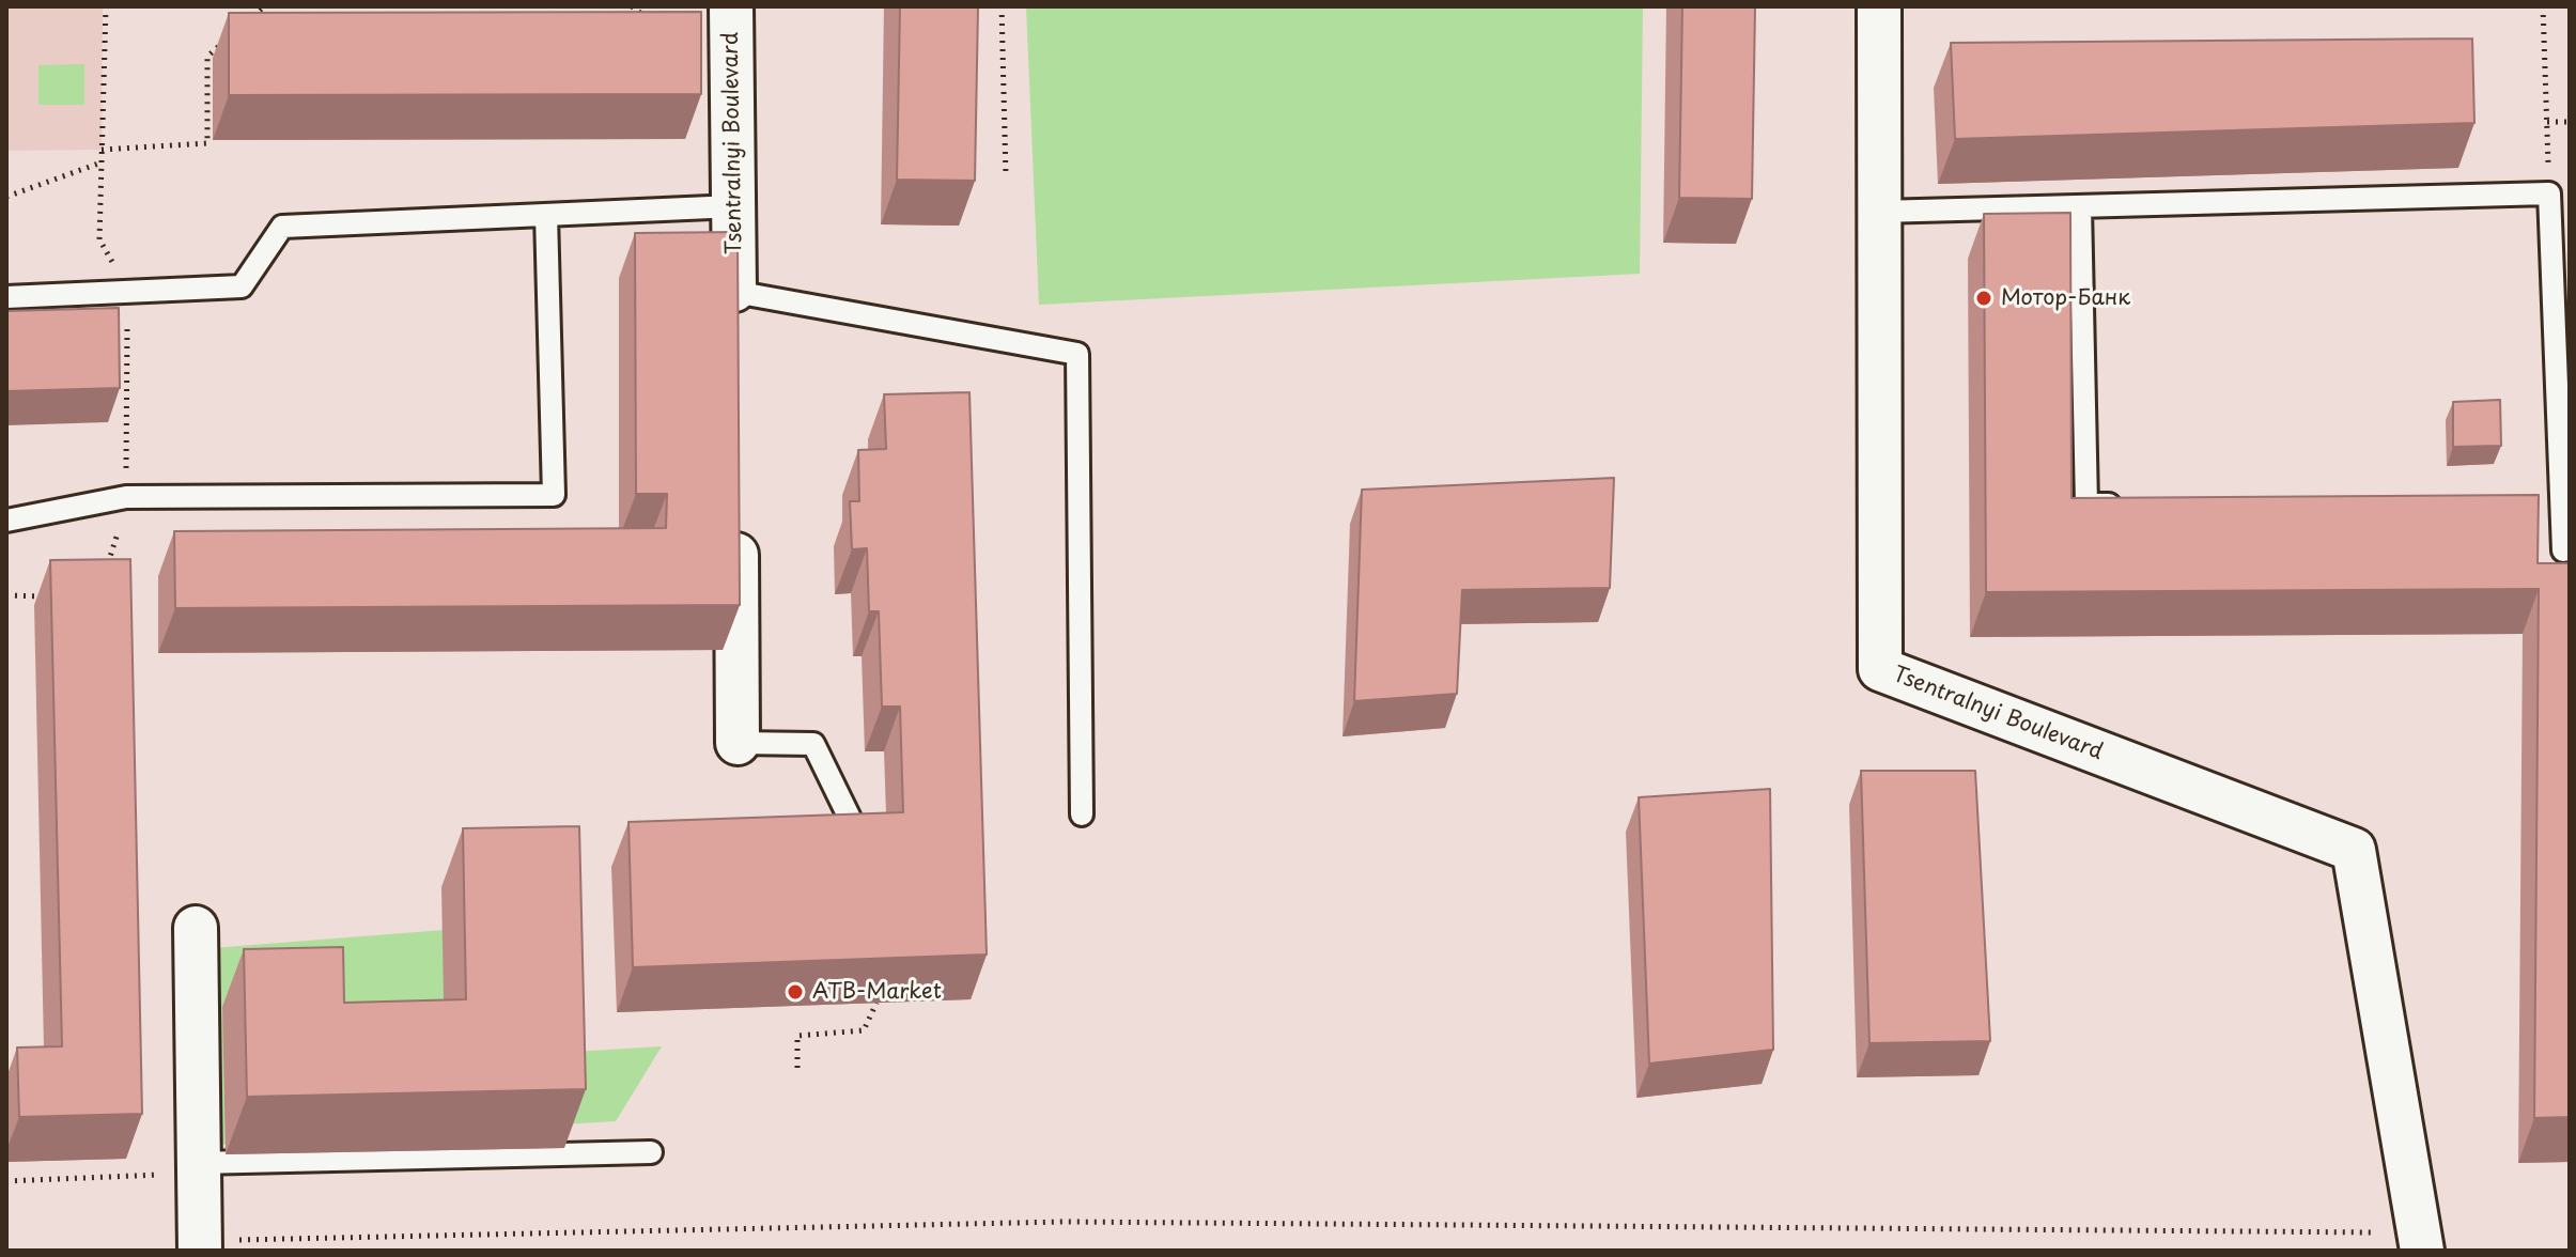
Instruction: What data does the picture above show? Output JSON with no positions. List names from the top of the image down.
{
  "streets": {
    "street": ["Tsentralnyi Boulevard"]
  },
  "places": ["Мотор-Банк", "ATB-Market"]
}
